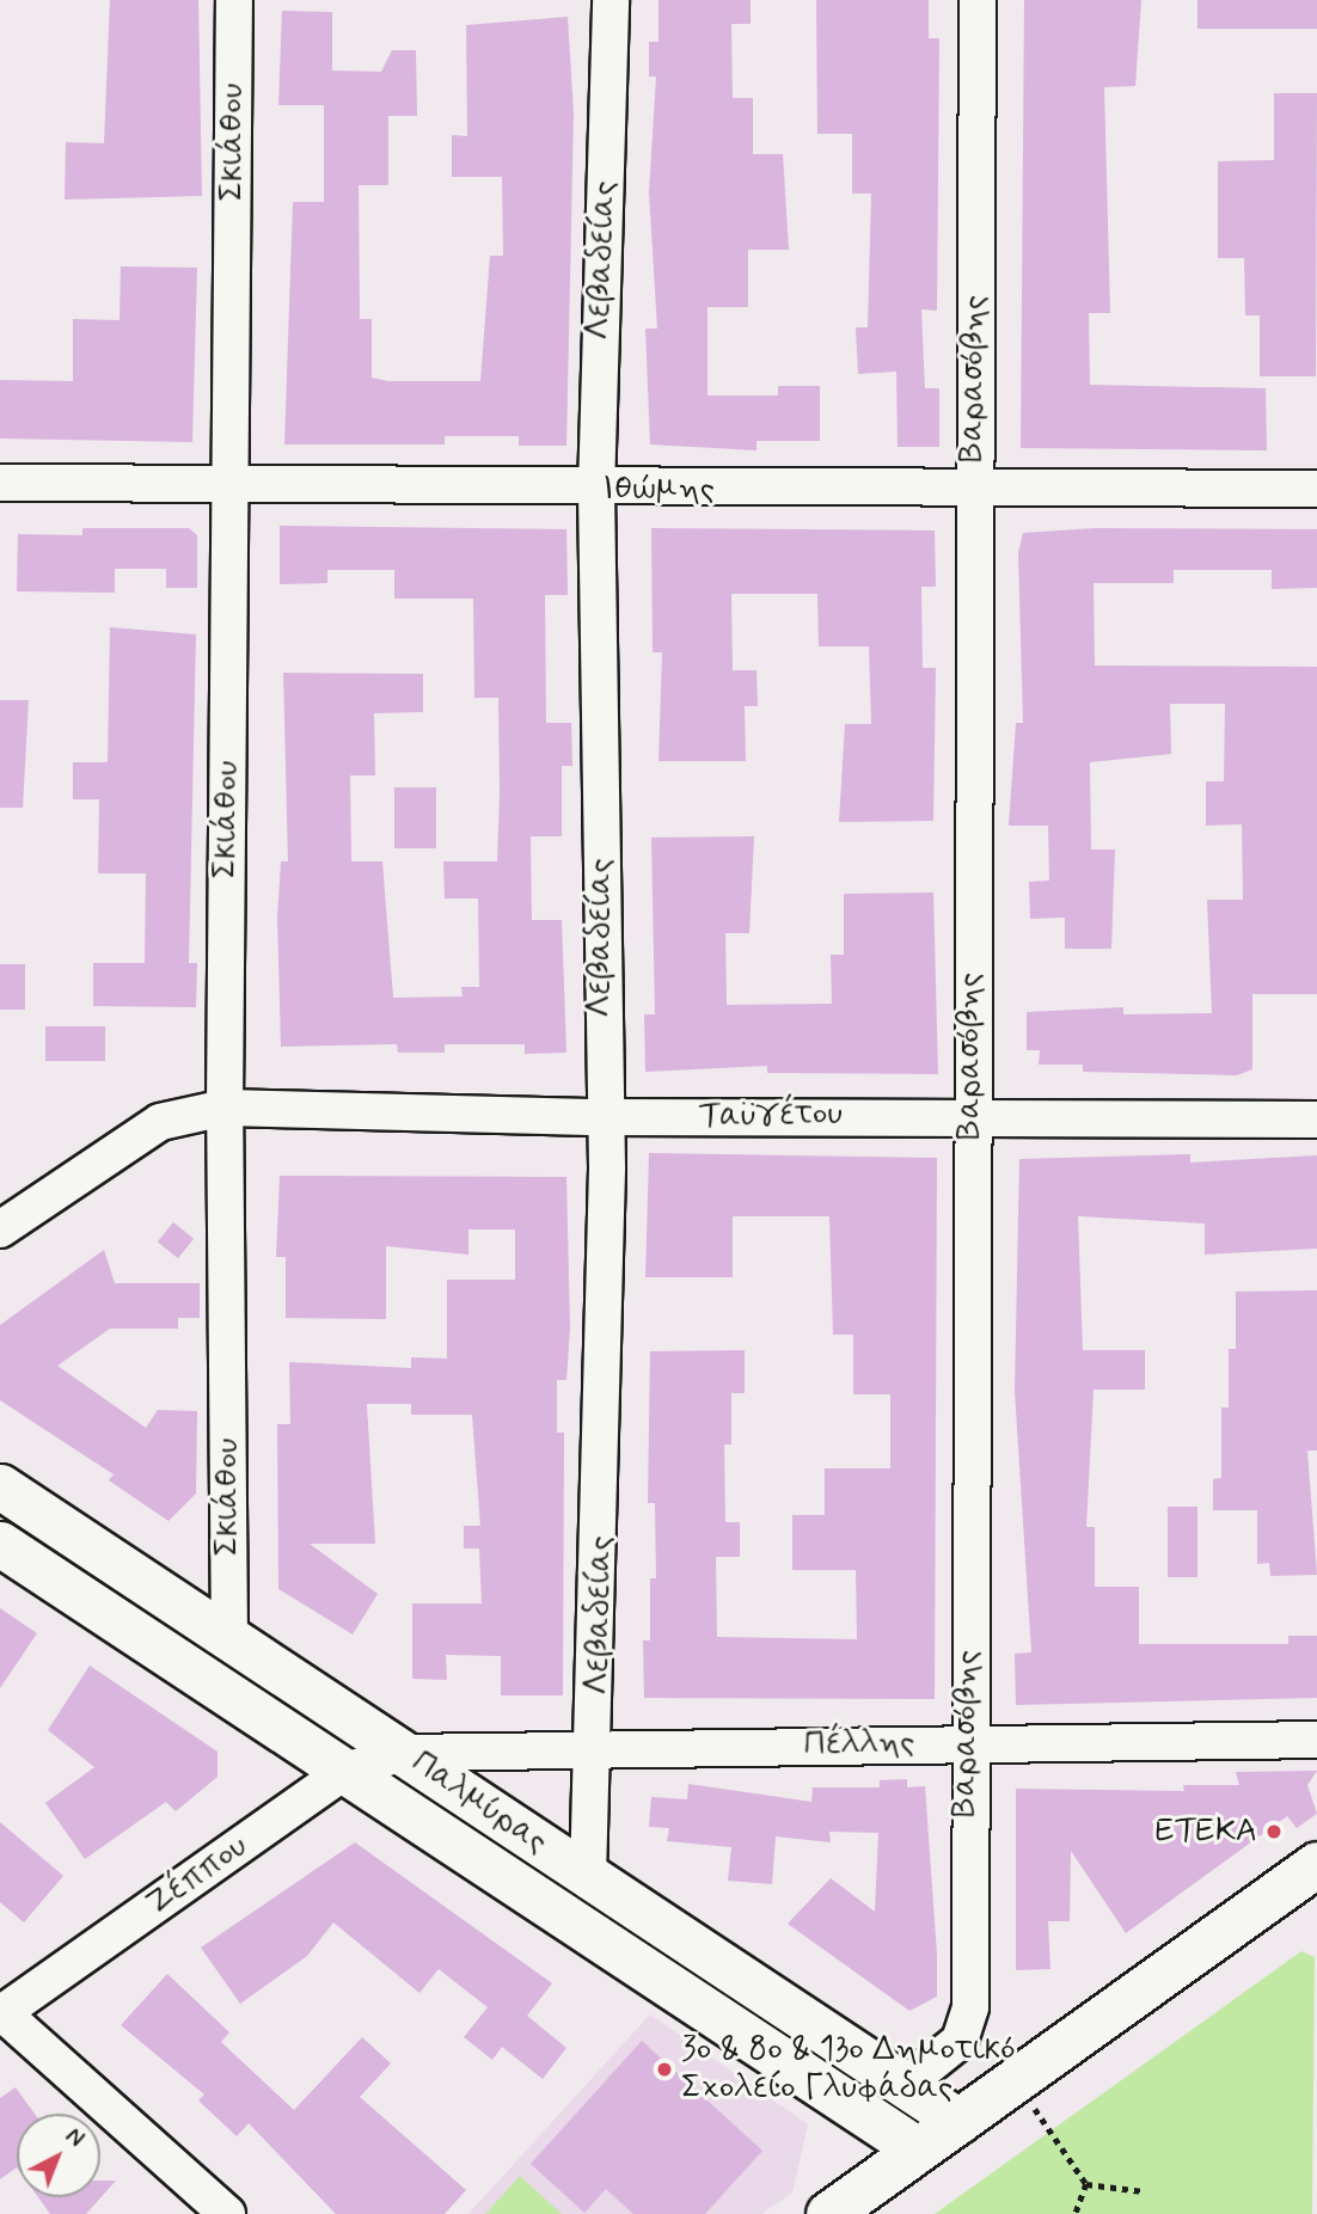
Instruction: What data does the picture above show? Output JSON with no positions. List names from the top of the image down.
{
  "streets": {
    "main road": ["Παλμύρας"],
    "street": [
      "Σκιάθου",
      "Λεβαδείας",
      "Βαρασόβης",
      "Ιθώμης",
      "Ταϋγέτου",
      "Πέλλης",
      "Ζέππου"
    ]
  },
  "crossings": [
    ["Σκιάθου", "Ιθώμης"],
    ["Σκιάθου", "Ταϋγέτου"],
    ["Σκιάθου", "Παλμύρας"],
    ["Λεβαδείας", "Ιθώμης"],
    ["Λεβαδείας", "Ταϋγέτου"],
    ["Λεβαδείας", "Πέλλης"],
    ["Λεβαδείας", "Παλμύρας"],
    ["Βαρασόβης", "Ιθώμης"],
    ["Βαρασόβης", "Ταϋγέτου"],
    ["Βαρασόβης", "Πέλλης"],
    ["Βαρασόβης", "Παλμύρας"],
    ["Πέλλης", "Παλμύρας"],
    ["Πέλλης", "Ζέππου"],
    ["Παλμύρας", "Ζέππου"]
  ],
  "places": ["ΕΤΕΚΑ", "3ο & 8ο & 13ο Δημοτικό Σχολείο Γλυφάδας"],
  "north": "top right"
}
